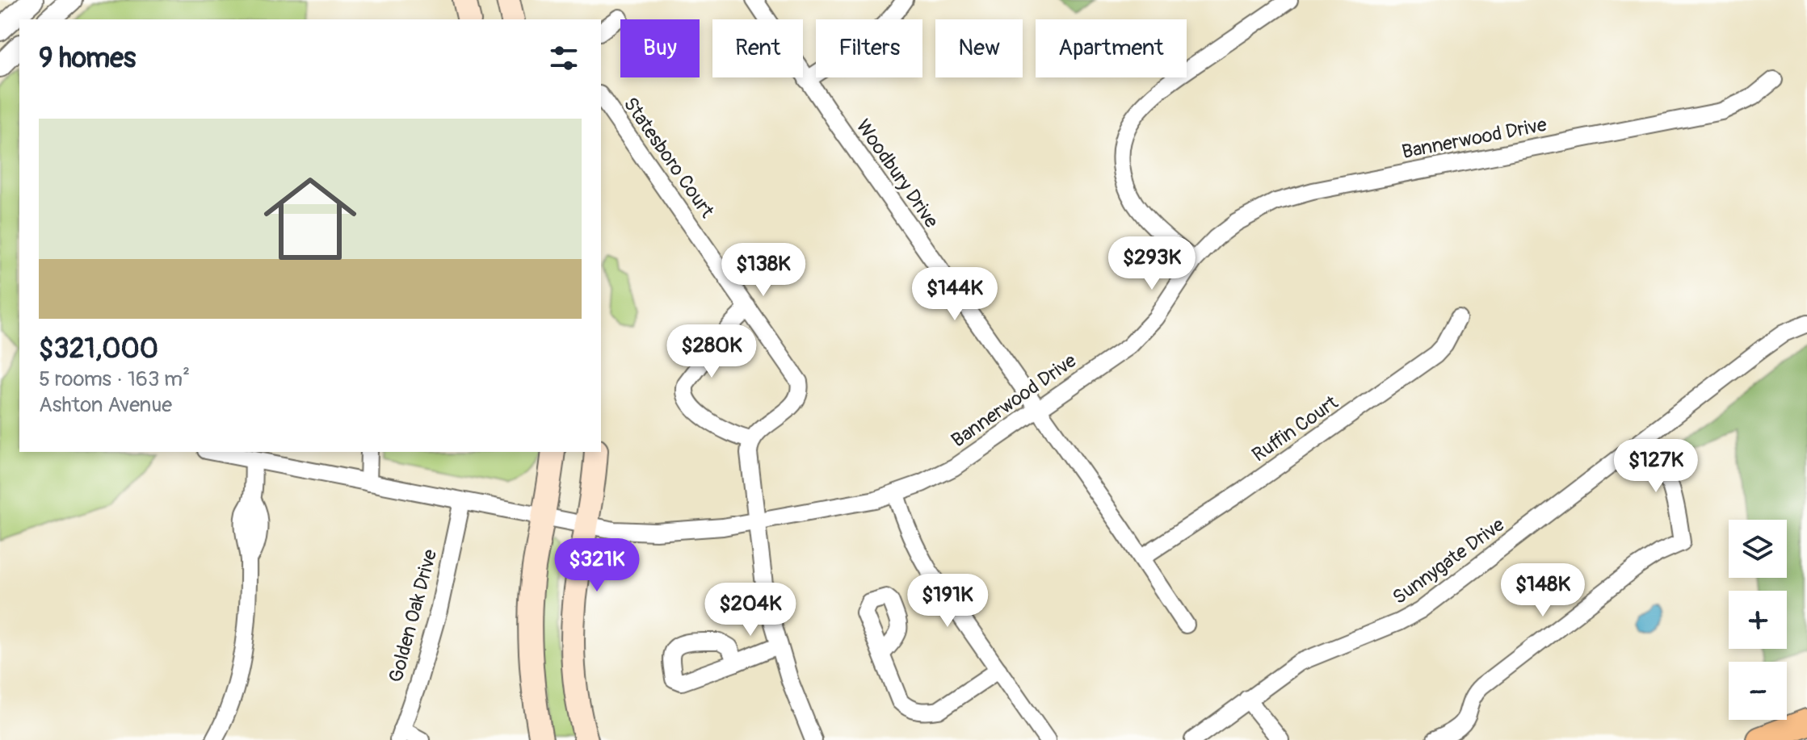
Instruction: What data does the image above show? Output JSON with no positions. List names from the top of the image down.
{
  "streets": {
    "street": [
      "Bannerwood Drive",
      "Statesboro Court",
      "Woodbury Drive",
      "Ruffin Court",
      "Sunnygate Drive",
      "Golden Oak Drive"
    ]
  },
  "crossings": [
    ["Bannerwood Drive", "Woodbury Drive"],
    ["Bannerwood Drive", "Golden Oak Drive"],
    ["Woodbury Drive", "Ruffin Court"]
  ],
  "page": {
    "chip": [
      "Buy",
      "Rent",
      "Filters",
      "New",
      "Apartment"
    ],
    "heading": "9 homes",
    "list": [
      {
        "name": "$321,000",
        "note": "5 rooms · 163 m² · Ashton Avenue"
      }
    ],
    "price": [
      "$293K",
      "$138K",
      "$144K",
      "$280K",
      "$127K",
      "$321K",
      "$148K",
      "$191K",
      "$204K"
    ],
    "map_buttons": ["+", "−"]
  }
}
